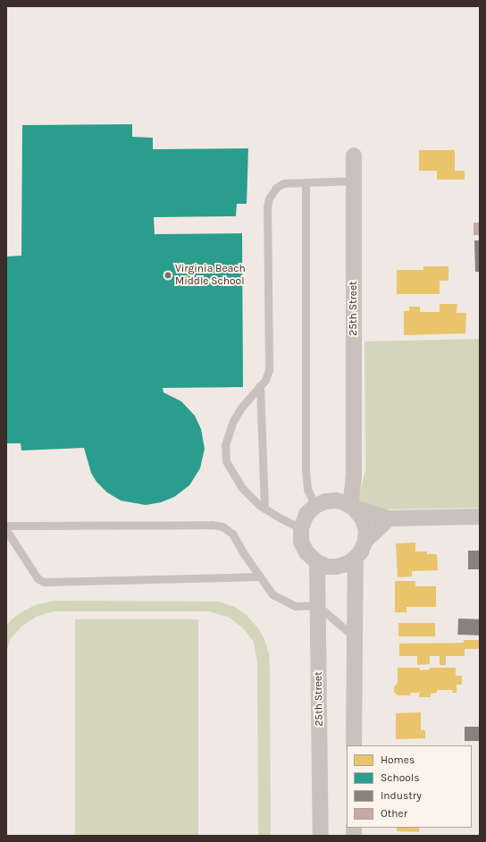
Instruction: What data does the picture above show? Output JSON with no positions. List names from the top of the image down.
{
  "streets": {
    "street": ["25th Street"]
  },
  "places": ["Virginia Beach Middle School"],
  "legend": [
    "Homes",
    "Schools",
    "Industry",
    "Other"
  ]
}
